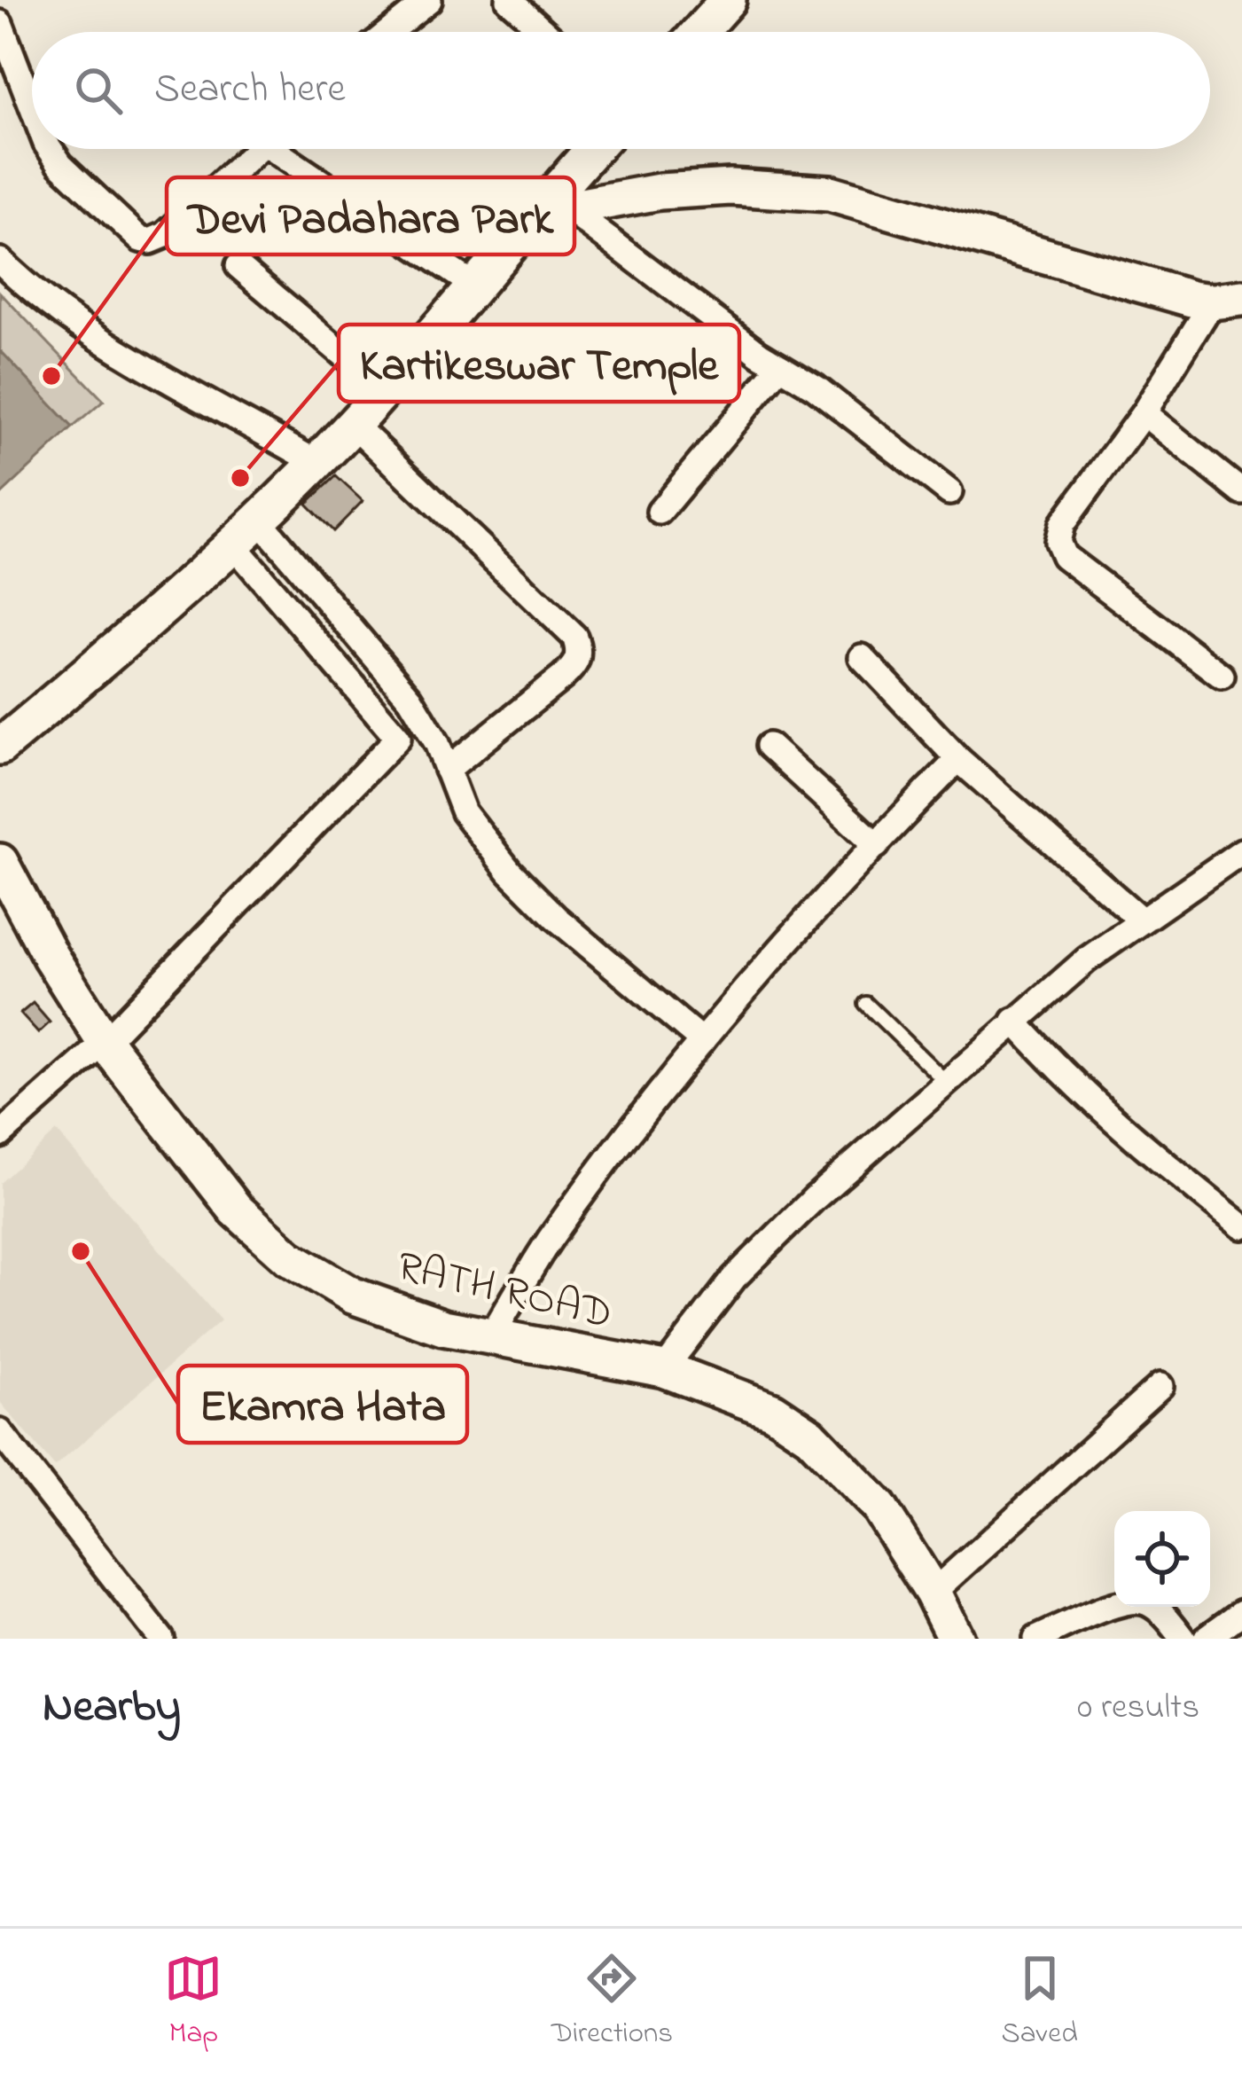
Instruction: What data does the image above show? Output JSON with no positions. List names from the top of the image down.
{
  "streets": {
    "street": ["RATH ROAD"]
  },
  "places": ["Devi Padahara Park", "Kartikeswar Temple", "Ekamra Hata"],
  "page": {
    "search": "Search here",
    "heading": ["Nearby", "0 results"],
    "nav": ["Map", "Directions", "Saved"]
  }
}
